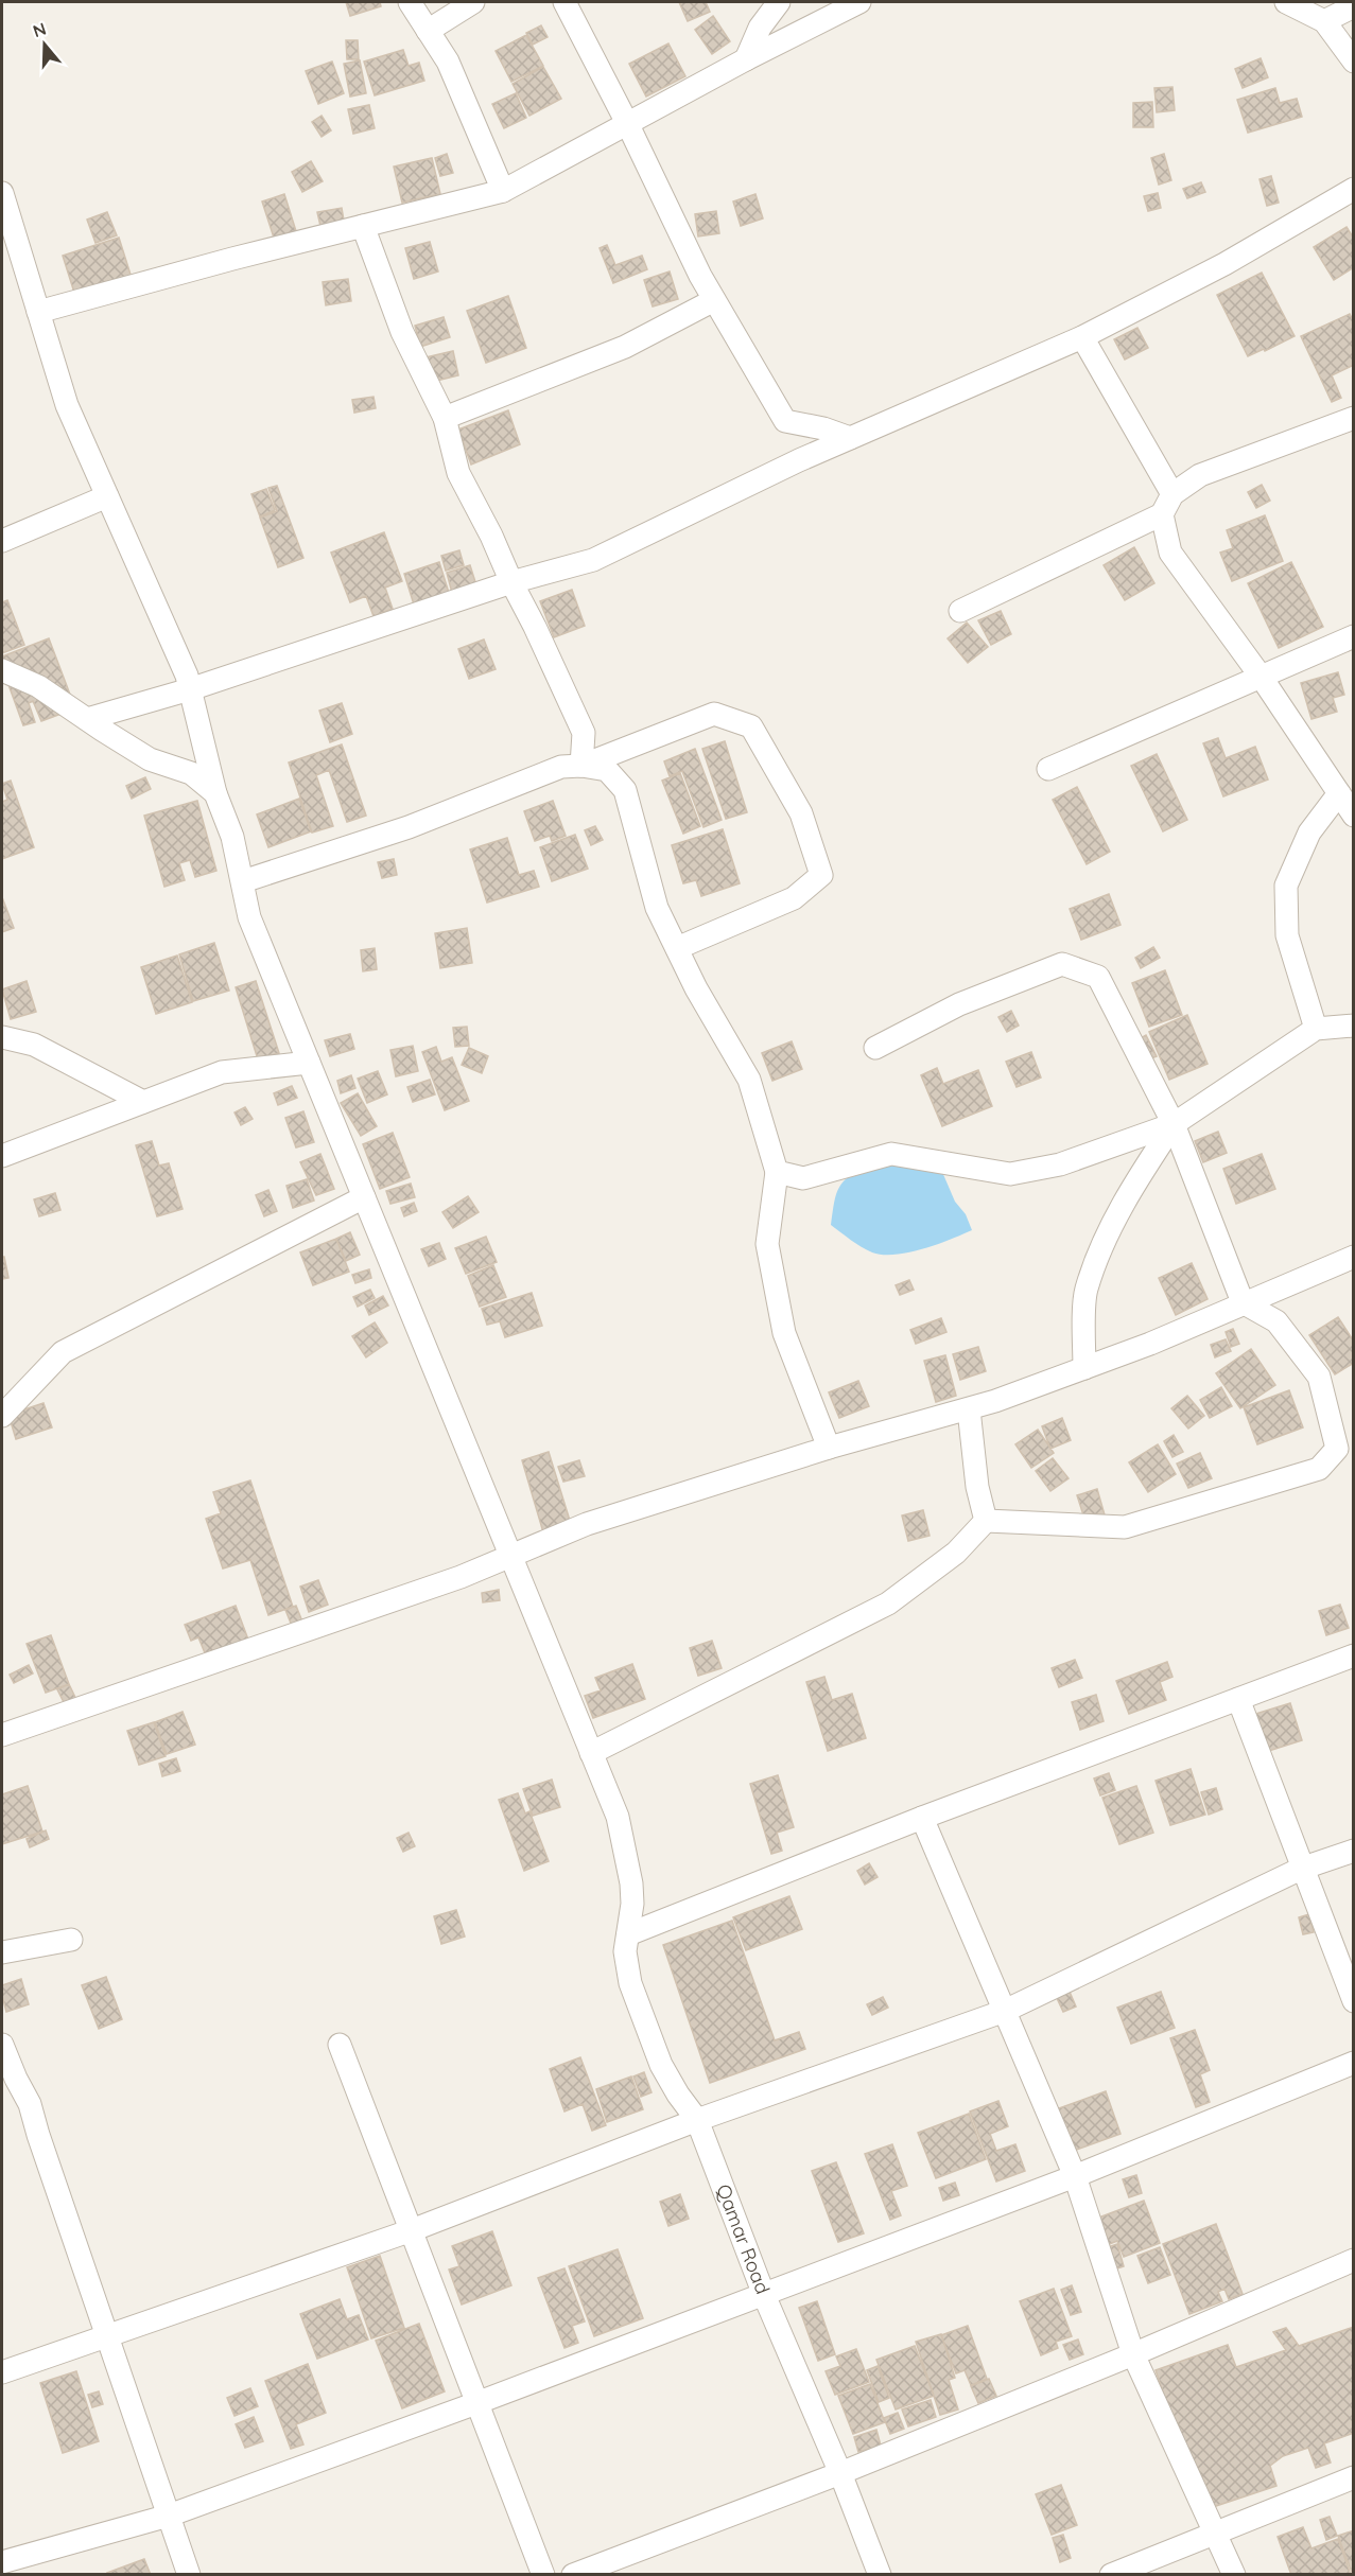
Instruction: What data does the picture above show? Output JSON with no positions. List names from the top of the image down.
{
  "streets": {
    "street": ["Qamar Road"]
  },
  "north": "top"
}
